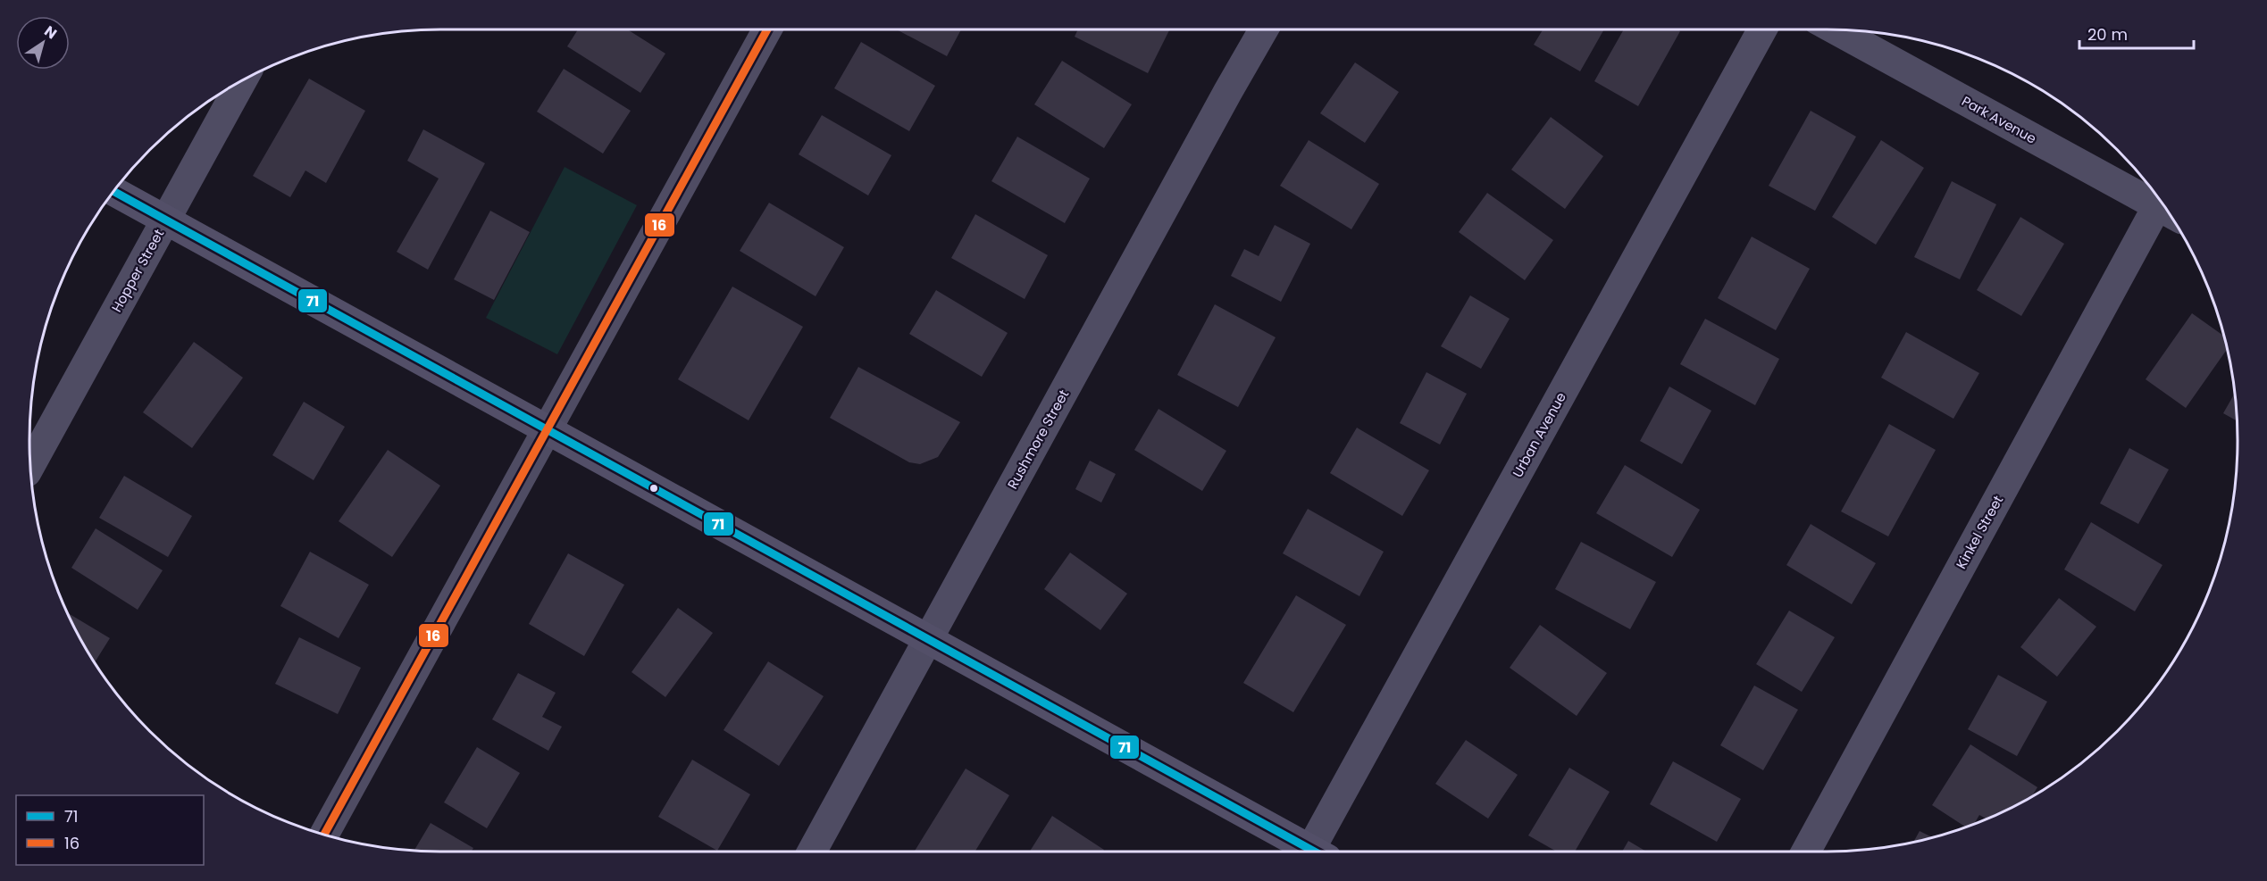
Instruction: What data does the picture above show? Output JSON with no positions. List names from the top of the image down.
{
  "streets": {
    "street": [
      "Park Avenue",
      "Hopper Street",
      "Urban Avenue",
      "Rushmore Street",
      "Kinkel Street"
    ]
  },
  "lines": ["transit line 16", "transit line 71"],
  "legend": ["71", "16"],
  "scale_bar": "20 m",
  "north": "top right"
}
